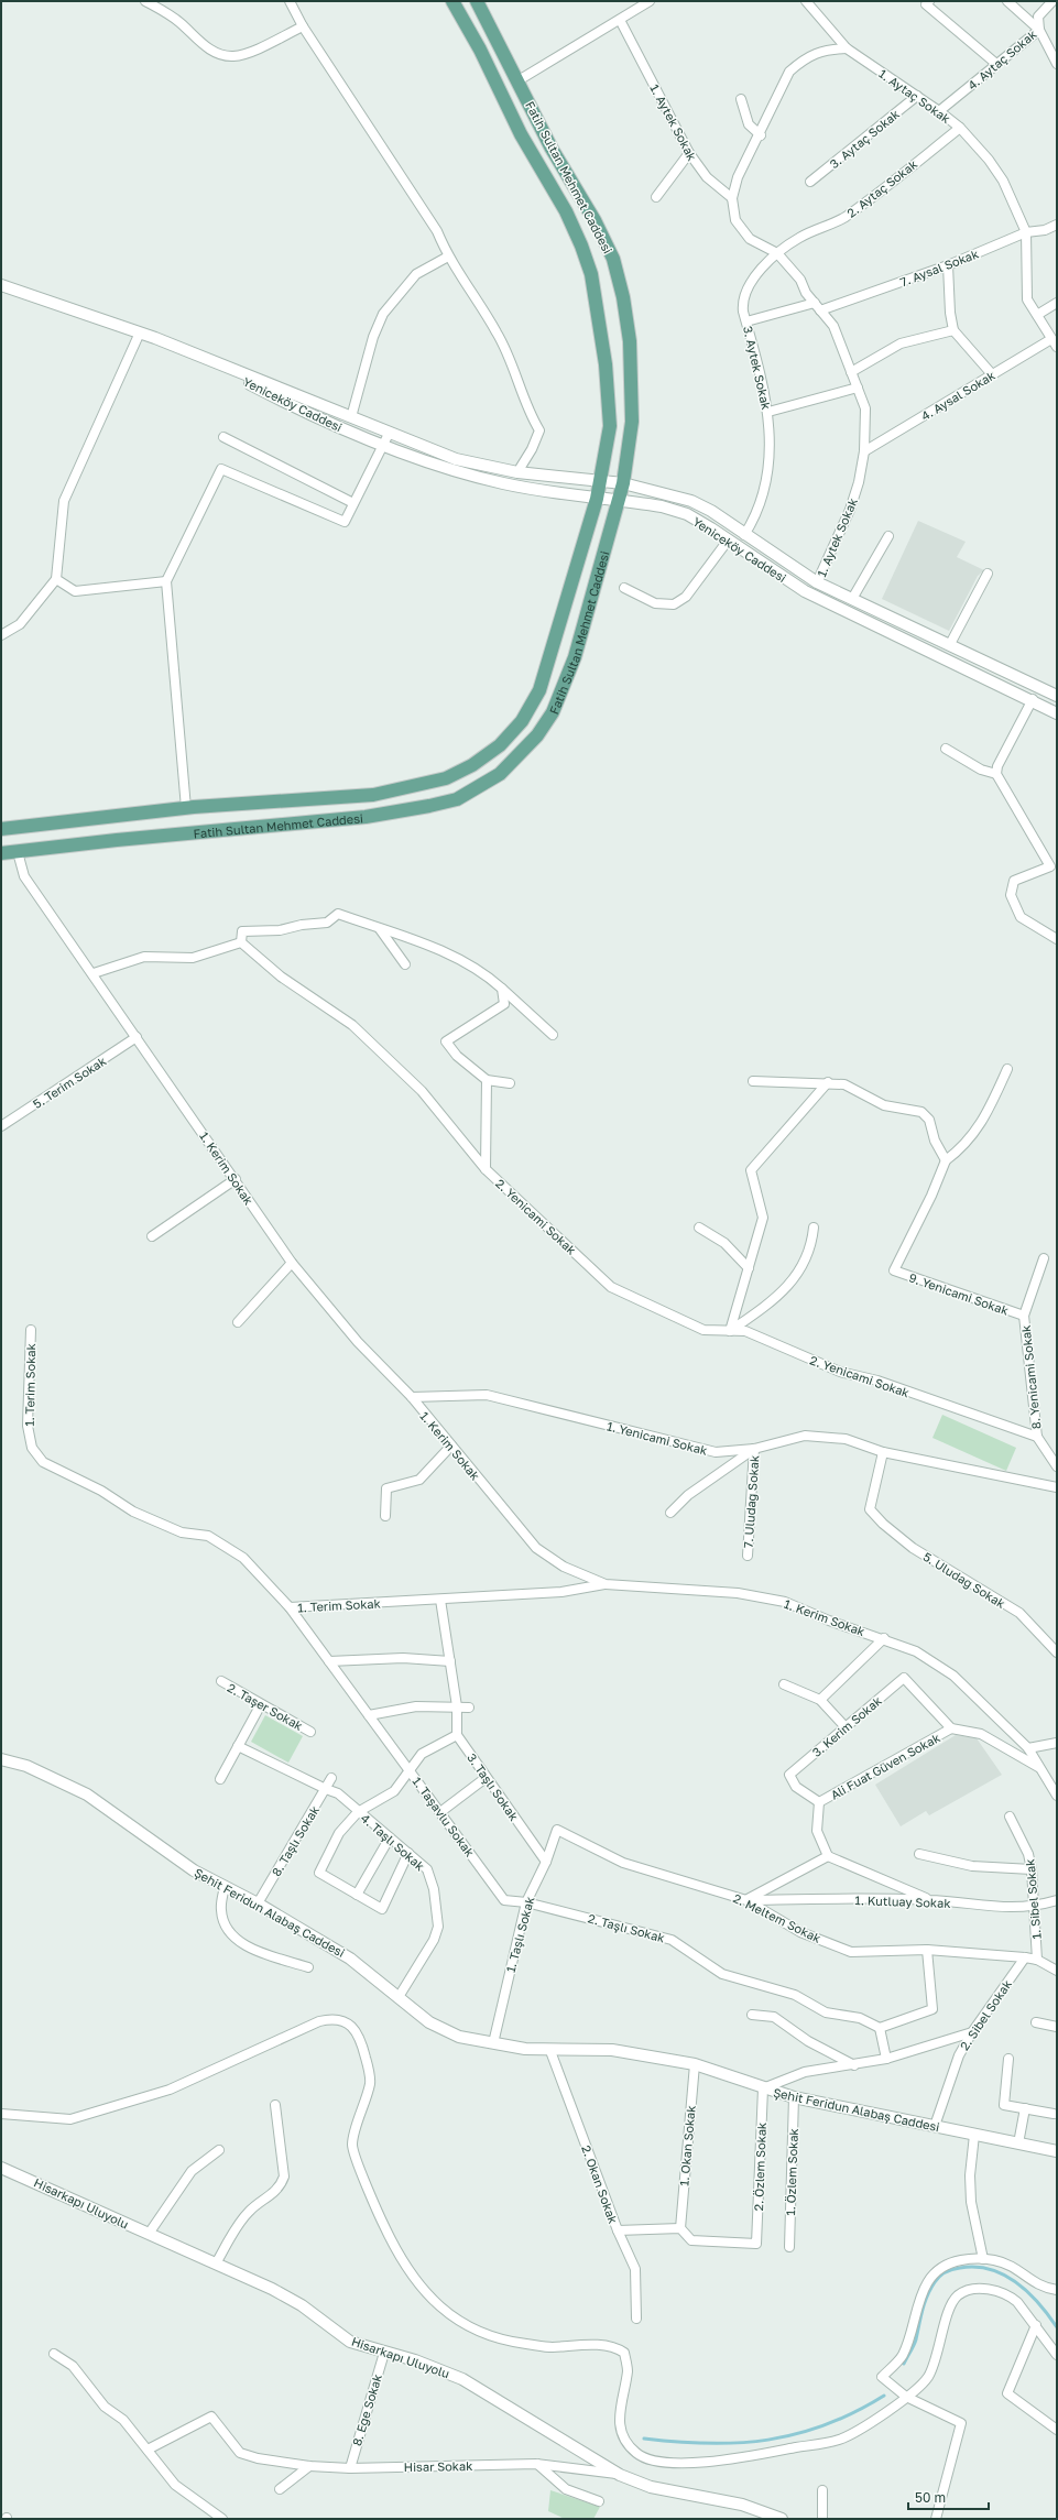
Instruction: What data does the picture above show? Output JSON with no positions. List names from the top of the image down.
{
  "streets": {
    "main road": ["Fatih Sultan Mehmet Caddesi"],
    "street": [
      "4. Aytaç Sokak",
      "1. Aytaç Sokak",
      "1. Aytek Sokak",
      "3. Aytaç Sokak",
      "2. Aytaç Sokak",
      "7. Aysal Sokak",
      "3. Aytek Sokak",
      "4. Aysal Sokak",
      "Yeniceköy Caddesi",
      "5. Terim Sokak",
      "1. Kerim Sokak",
      "2. Yenicami Sokak",
      "9. Yenicami Sokak",
      "8. Yenicami Sokak",
      "1. Terim Sokak",
      "1. Yenicami Sokak",
      "7. Uludağ Sokak",
      "5. Uludağ Sokak",
      "2. Taşer Sokak",
      "3. Kerim Sokak",
      "Ali Fuat Güven Sokak",
      "3. Taşlı Sokak",
      "1. Taşavlu Sokak",
      "8. Taşlı Sokak",
      "4. Taşlı Sokak",
      "1. Sibel Sokak",
      "1. Kutluay Sokak",
      "Şehit Feridun Alabaş Caddesi",
      "2. Meltem Sokak",
      "2. Taşlı Sokak",
      "1. Taşlı Sokak",
      "2. Sibel Sokak",
      "1. Okan Sokak",
      "2. Özlem Sokak",
      "1. Özlem Sokak",
      "2. Okan Sokak",
      "Hisarkapı Uluyolu",
      "8. Ege Sokak",
      "Hisar Sokak"
    ]
  },
  "crossings": [
    ["4. Aytaç Sokak", "1. Aytaç Sokak"],
    ["1. Aytaç Sokak", "3. Aytaç Sokak"],
    ["1. Aytaç Sokak", "2. Aytaç Sokak"],
    ["1. Aytaç Sokak", "7. Aysal Sokak"],
    ["1. Aytaç Sokak", "4. Aysal Sokak"],
    ["1. Aytek Sokak", "2. Aytaç Sokak"],
    ["1. Aytek Sokak", "7. Aysal Sokak"],
    ["1. Aytek Sokak", "4. Aysal Sokak"],
    ["1. Aytek Sokak", "Yeniceköy Caddesi"],
    ["Fatih Sultan Mehmet Caddesi", "Yeniceköy Caddesi"],
    ["Fatih Sultan Mehmet Caddesi", "1. Kerim Sokak"],
    ["2. Aytaç Sokak", "3. Aytek Sokak"],
    ["7. Aysal Sokak", "3. Aytek Sokak"],
    ["3. Aytek Sokak", "Yeniceköy Caddesi"],
    ["5. Terim Sokak", "1. Kerim Sokak"],
    ["1. Kerim Sokak", "1. Terim Sokak"],
    ["1. Kerim Sokak", "1. Yenicami Sokak"],
    ["2. Yenicami Sokak", "8. Yenicami Sokak"],
    ["9. Yenicami Sokak", "8. Yenicami Sokak"],
    ["1. Terim Sokak", "1. Taşavlu Sokak"],
    ["1. Yenicami Sokak", "7. Uludağ Sokak"],
    ["1. Yenicami Sokak", "5. Uludağ Sokak"],
    ["3. Kerim Sokak", "Ali Fuat Güven Sokak"],
    ["3. Taşlı Sokak", "1. Taşlı Sokak"],
    ["1. Taşavlu Sokak", "2. Taşlı Sokak"],
    ["1. Taşavlu Sokak", "1. Taşlı Sokak"],
    ["8. Taşlı Sokak", "4. Taşlı Sokak"],
    ["8. Taşlı Sokak", "Şehit Feridun Alabaş Caddesi"],
    ["4. Taşlı Sokak", "Şehit Feridun Alabaş Caddesi"],
    ["1. Sibel Sokak", "1. Kutluay Sokak"],
    ["1. Sibel Sokak", "2. Meltem Sokak"],
    ["1. Kutluay Sokak", "2. Meltem Sokak"],
    ["Şehit Feridun Alabaş Caddesi", "1. Taşlı Sokak"],
    ["Şehit Feridun Alabaş Caddesi", "2. Sibel Sokak"],
    ["Şehit Feridun Alabaş Caddesi", "1. Okan Sokak"],
    ["Şehit Feridun Alabaş Caddesi", "2. Özlem Sokak"],
    ["Şehit Feridun Alabaş Caddesi", "1. Özlem Sokak"],
    ["Şehit Feridun Alabaş Caddesi", "2. Okan Sokak"],
    ["2. Meltem Sokak", "1. Taşlı Sokak"],
    ["2. Meltem Sokak", "2. Sibel Sokak"],
    ["2. Taşlı Sokak", "1. Taşlı Sokak"],
    ["1. Okan Sokak", "2. Özlem Sokak"],
    ["1. Okan Sokak", "2. Okan Sokak"],
    ["2. Özlem Sokak", "2. Okan Sokak"],
    ["Hisarkapı Uluyolu", "8. Ege Sokak"],
    ["Hisarkapı Uluyolu", "Hisar Sokak"],
    ["8. Ege Sokak", "Hisar Sokak"]
  ],
  "scale_bar": "50 m"
}
